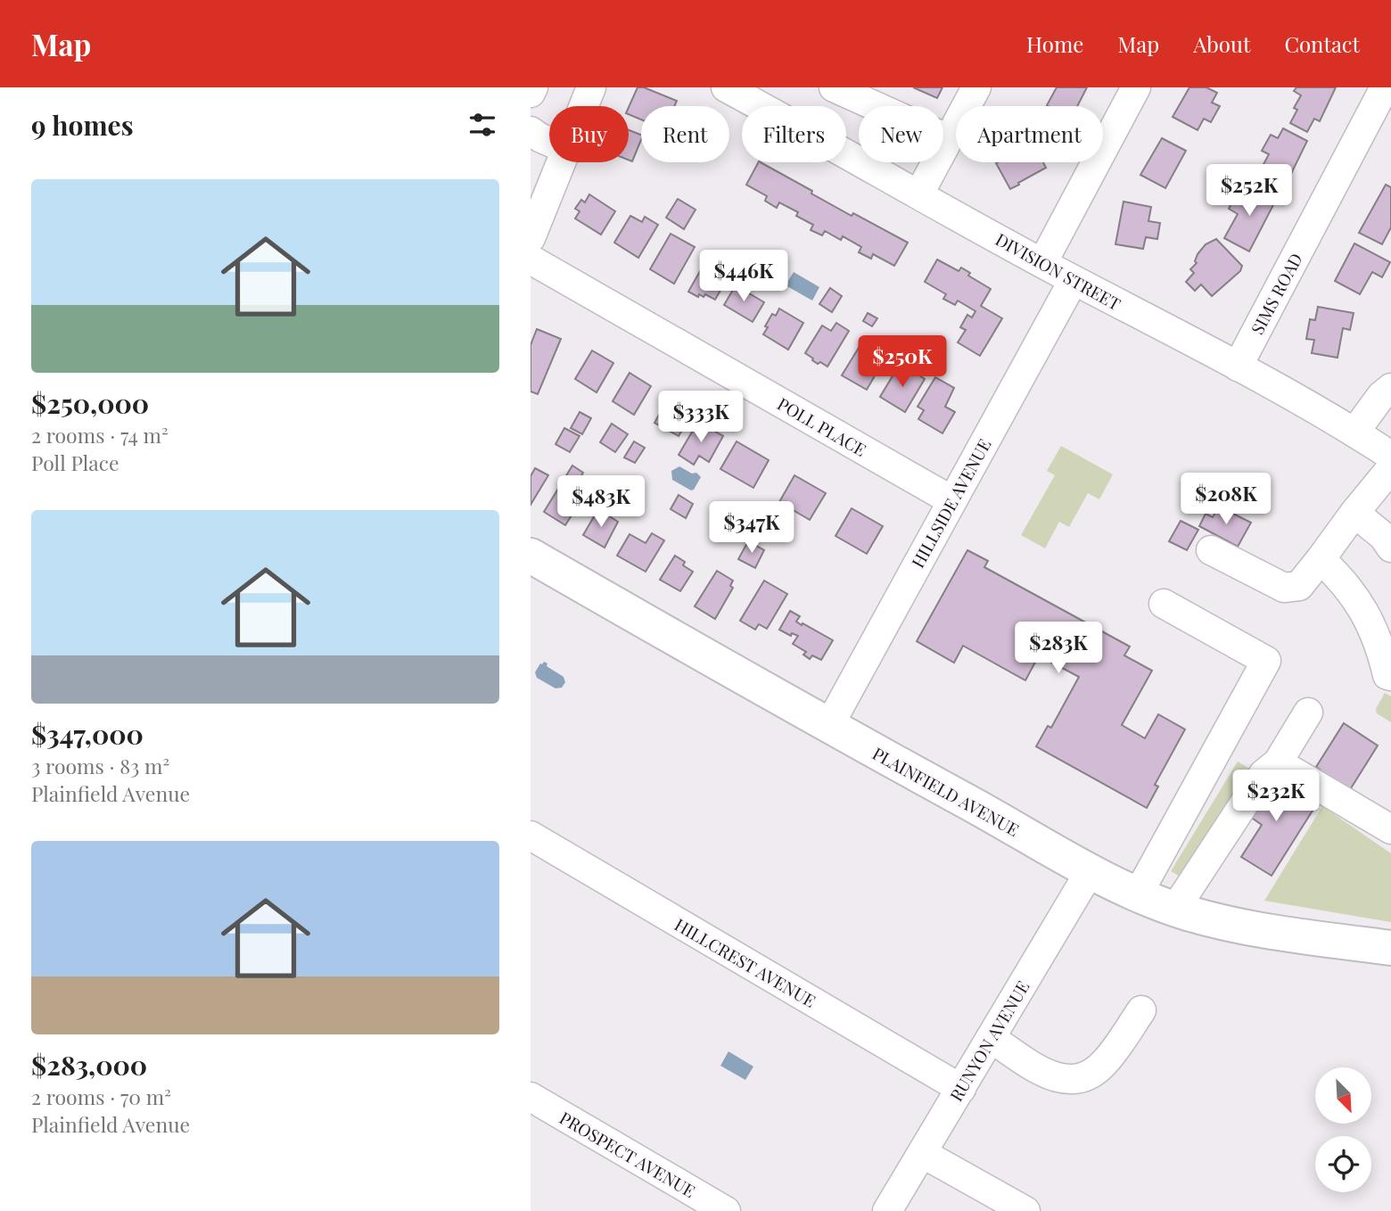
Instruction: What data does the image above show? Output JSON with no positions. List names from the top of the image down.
{
  "streets": {
    "main road": ["PLAINFIELD AVENUE"],
    "street": [
      "DIVISION STREET",
      "SIMS ROAD",
      "POLL PLACE",
      "HILLSIDE AVENUE",
      "HILLCREST AVENUE",
      "RUNYON AVENUE",
      "PROSPECT AVENUE"
    ]
  },
  "crossings": [
    ["DIVISION STREET", "SIMS ROAD"],
    ["DIVISION STREET", "HILLSIDE AVENUE"],
    ["POLL PLACE", "HILLSIDE AVENUE"],
    ["HILLSIDE AVENUE", "PLAINFIELD AVENUE"],
    ["PLAINFIELD AVENUE", "RUNYON AVENUE"],
    ["HILLCREST AVENUE", "RUNYON AVENUE"]
  ],
  "north": "bottom right",
  "page": {
    "header": "Map",
    "nav": [
      "Home",
      "Map",
      "About",
      "Contact"
    ],
    "heading": "9 homes",
    "chip": [
      "Buy",
      "Rent",
      "Filters",
      "New",
      "Apartment"
    ],
    "list": [
      {
        "name": "$250,000",
        "note": "2 rooms · 74 m² · Poll Place"
      },
      {
        "name": "$347,000",
        "note": "3 rooms · 83 m² · Plainfield Avenue"
      },
      {
        "name": "$283,000",
        "note": "2 rooms · 70 m² · Plainfield Avenue"
      }
    ],
    "price": [
      "$252K",
      "$446K",
      "$250K",
      "$333K",
      "$208K",
      "$483K",
      "$347K",
      "$283K",
      "$232K"
    ]
  }
}
